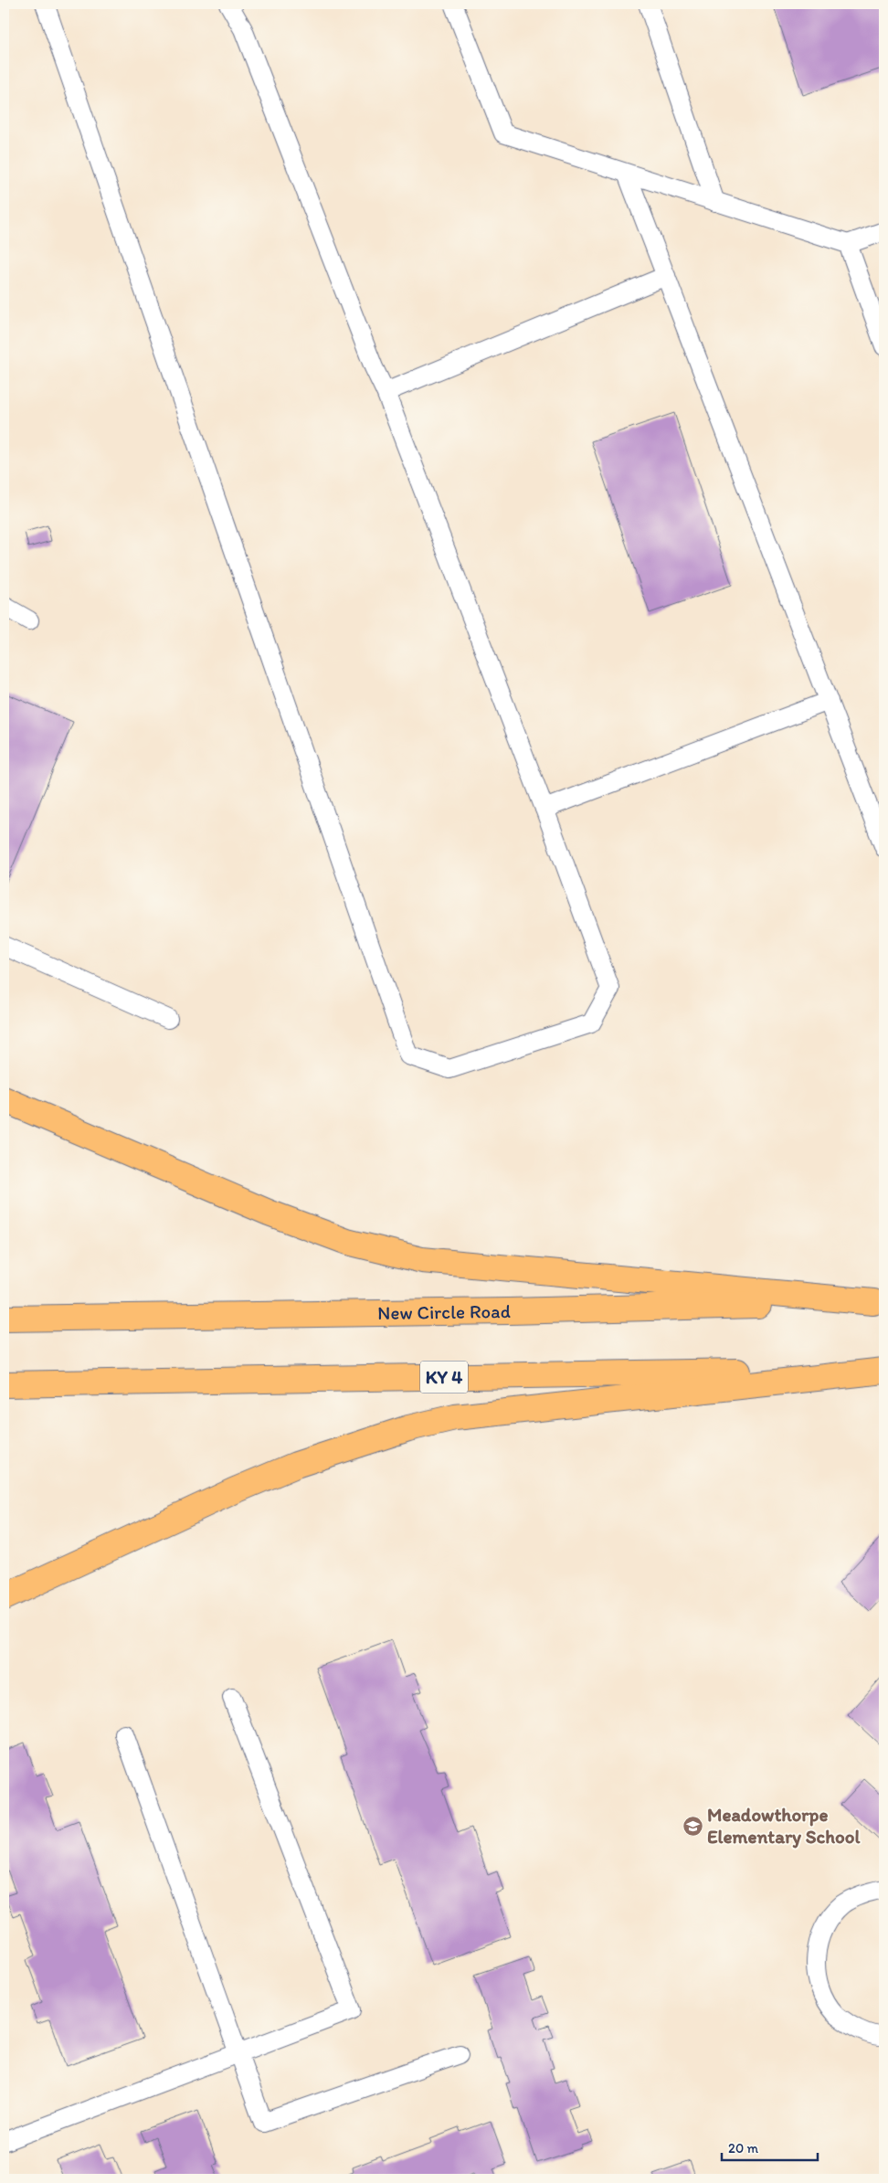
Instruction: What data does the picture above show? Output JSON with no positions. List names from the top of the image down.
{
  "streets": {
    "highway": ["New Circle Road", "KY 4"]
  },
  "places": {
    "school or university": ["Meadowthorpe Elementary School"]
  },
  "scale_bar": "20 m"
}
